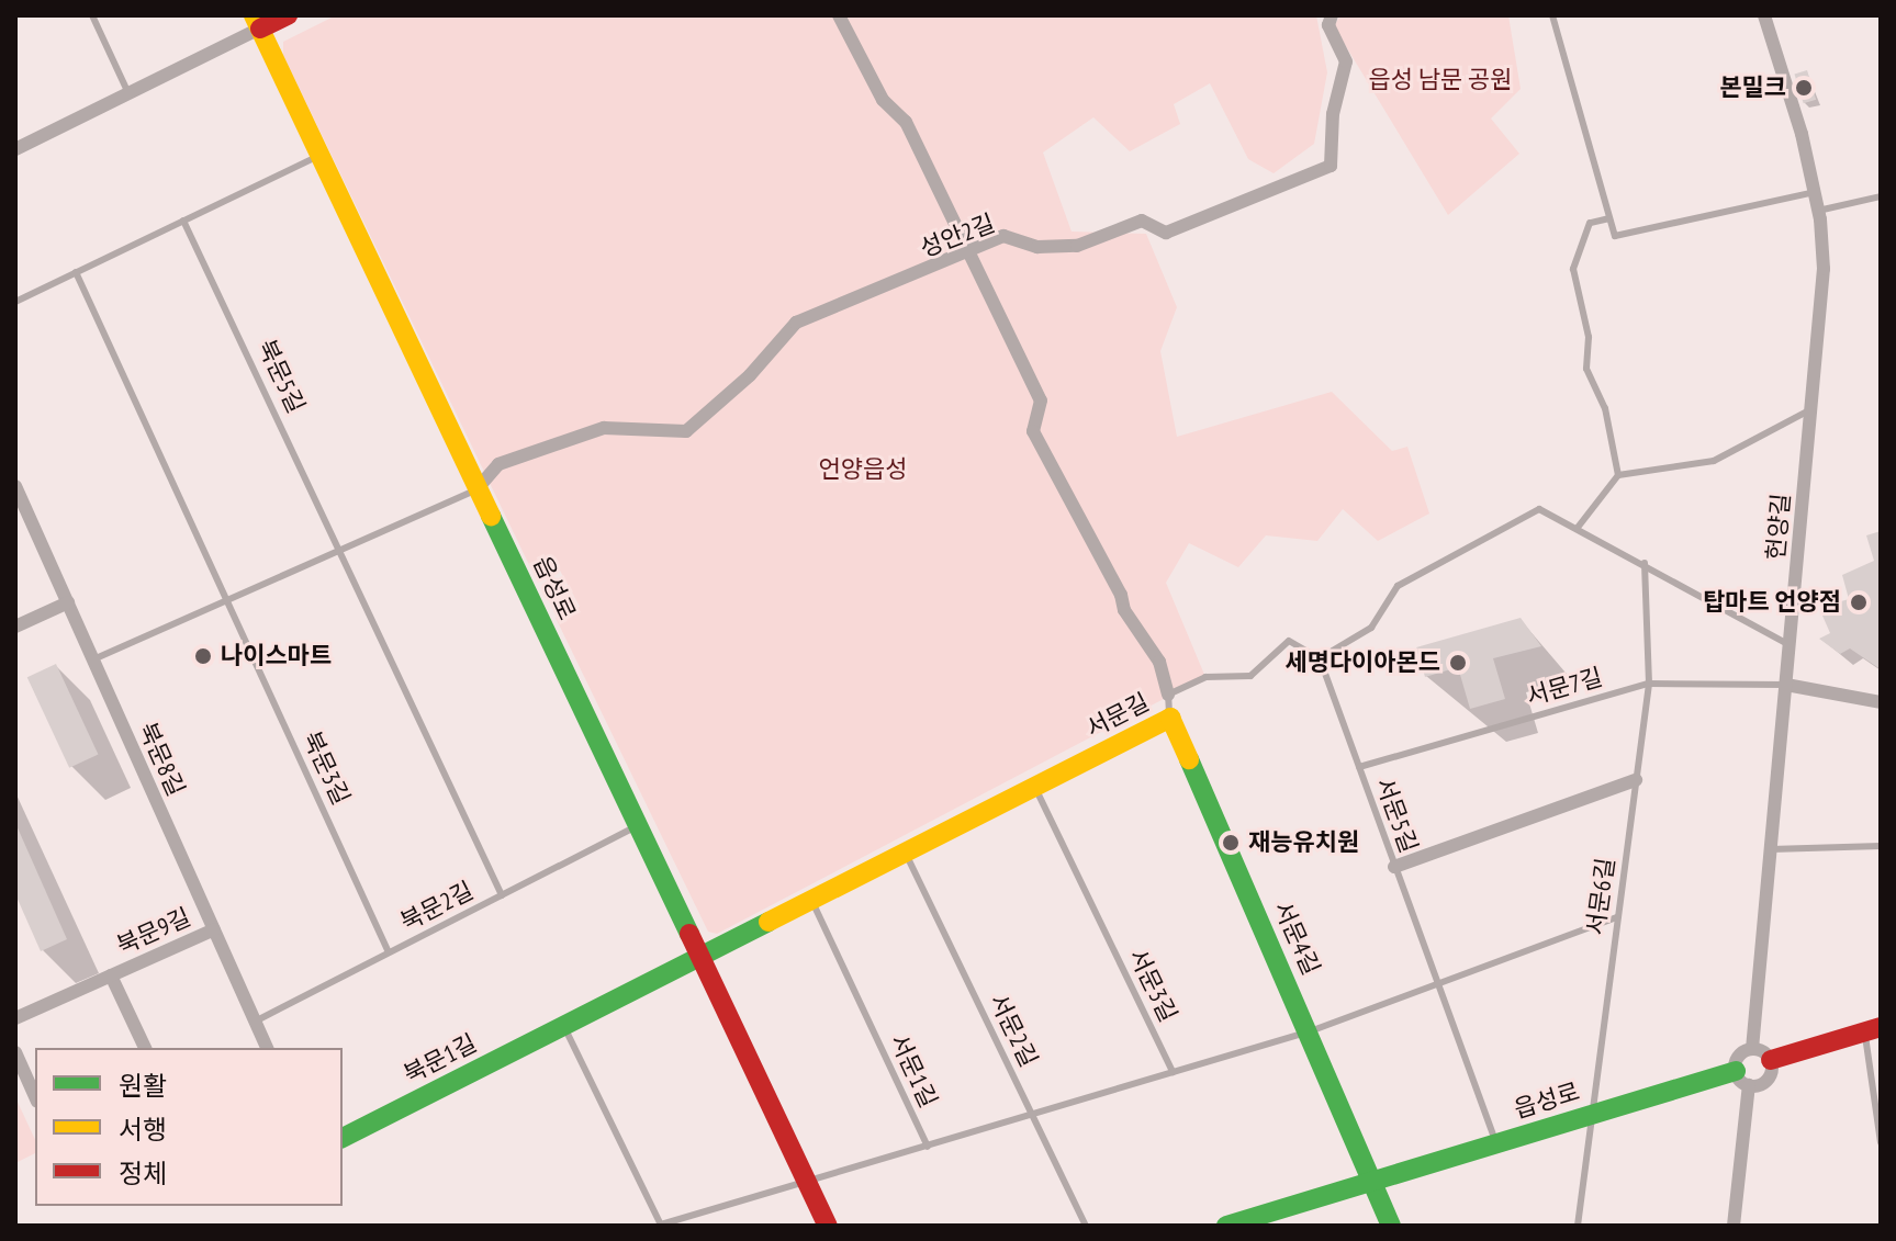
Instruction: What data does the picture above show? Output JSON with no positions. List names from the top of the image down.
{
  "streets": {
    "street": [
      "성안2길",
      "헌양길",
      "읍성로",
      "서문길",
      "북문8길",
      "북문9길",
      "서문4길",
      "북문1길"
    ],
    "lane": [
      "북문5길",
      "서문7길",
      "북문3길",
      "서문5길",
      "서문6길",
      "북문2길",
      "서문3길",
      "서문2길",
      "서문1길"
    ]
  },
  "crossings": [
    ["성안2길", "읍성로"],
    ["헌양길", "서문7길"],
    ["읍성로", "서문길"],
    ["읍성로", "서문5길"],
    ["읍성로", "서문6길"],
    ["읍성로", "북문2길"],
    ["읍성로", "서문4길"],
    ["읍성로", "북문1길"],
    ["읍성로", "서문1길"],
    ["서문7길", "서문5길"],
    ["서문7길", "서문6길"],
    ["서문길", "서문5길"],
    ["서문길", "서문4길"],
    ["서문길", "서문3길"],
    ["서문길", "서문2길"],
    ["서문길", "북문1길"],
    ["서문길", "서문1길"],
    ["북문8길", "북문2길"],
    ["북문8길", "북문9길"],
    ["북문3길", "북문2길"]
  ],
  "parks": ["읍성 남문 공원", "언양읍성"],
  "places": [
    "본밀크",
    "탑마트 언양점",
    "나이스마트",
    "세명다이아몬드",
    "재능유치원"
  ],
  "legend": ["원활", "서행", "정체"]
}
